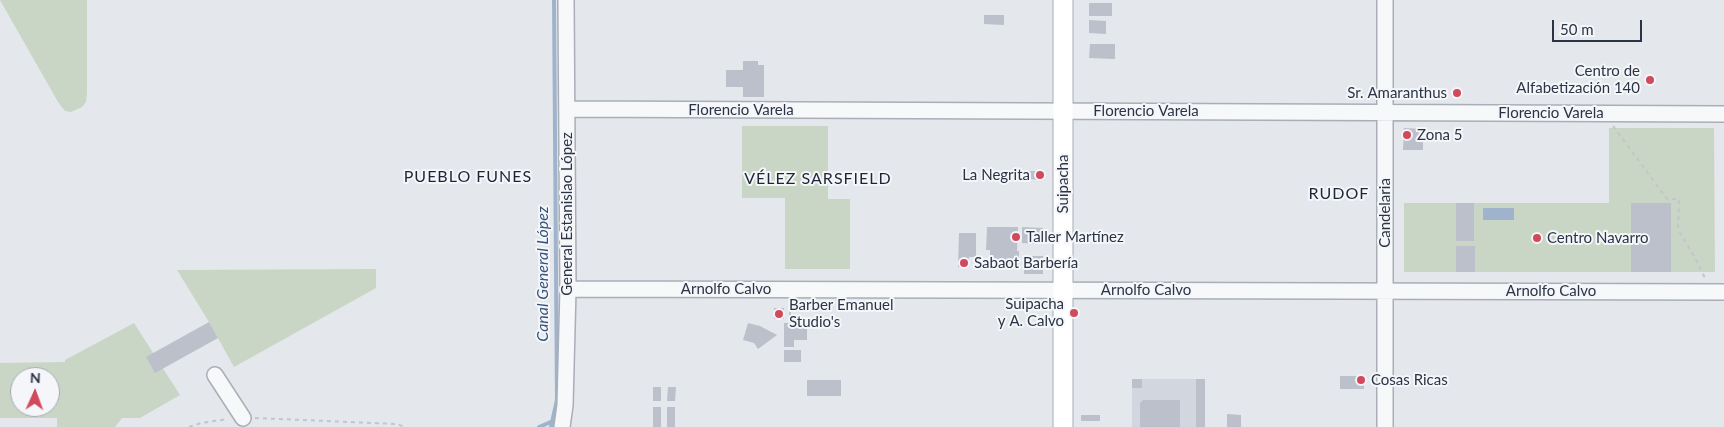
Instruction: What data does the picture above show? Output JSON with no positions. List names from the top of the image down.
{
  "streets": {
    "main road": ["Suipacha"],
    "street": [
      "Florencio Varela",
      "Candelaria",
      "General Estanislao López",
      "Arnolfo Calvo"
    ]
  },
  "crossings": [
    ["Florencio Varela", "Suipacha"],
    ["Florencio Varela", "Candelaria"],
    ["Florencio Varela", "General Estanislao López"],
    ["Suipacha", "Arnolfo Calvo"],
    ["Candelaria", "Arnolfo Calvo"],
    ["General Estanislao López", "Arnolfo Calvo"]
  ],
  "districts": ["PUEBLO FUNES", "VÉLEZ SARSFIELD", "RUDOF"],
  "water": ["Canal General López"],
  "places": [
    "Centro de Alfabetización 140",
    "Sr. Amaranthus",
    "Zona 5",
    "La Negrita",
    "Taller Martínez",
    "Centro Navarro",
    "Sabaot Barbería",
    "Suipacha y A. Calvo",
    "Barber Emanuel Studio's",
    "Cosas Ricas"
  ],
  "scale_bar": "50 m",
  "north": "top"
}
